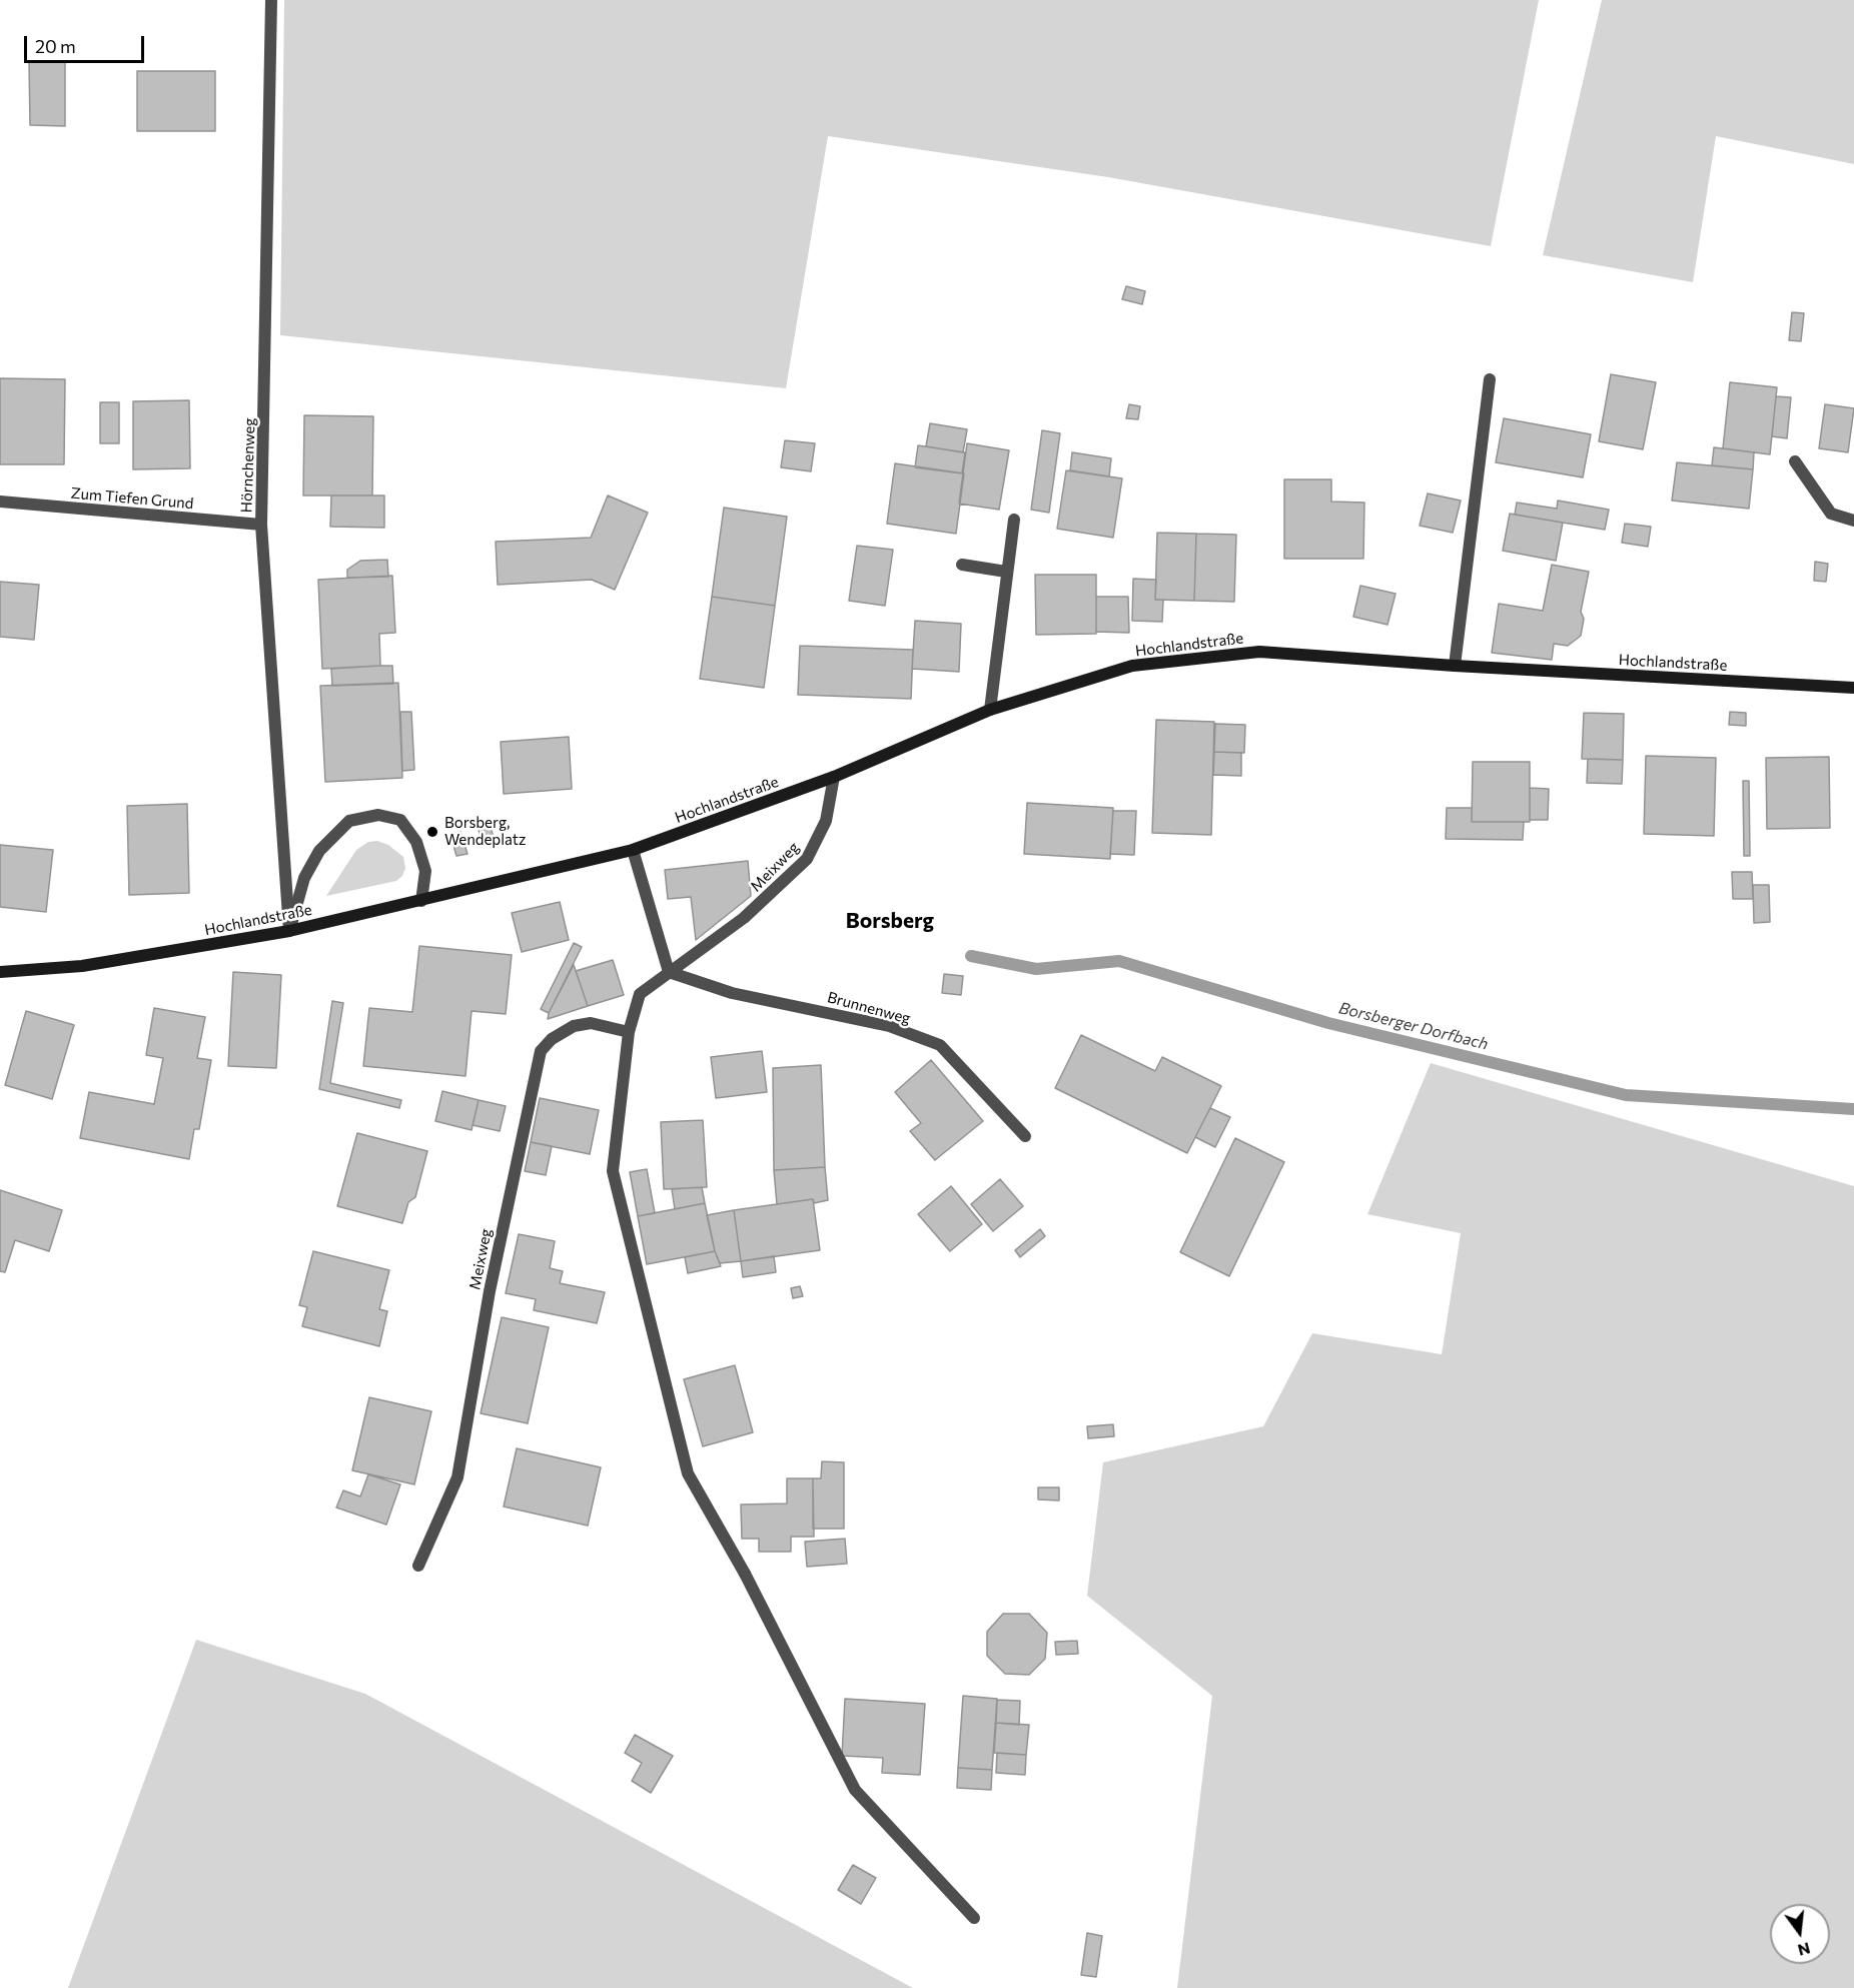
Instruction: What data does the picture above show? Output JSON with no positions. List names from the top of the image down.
{
  "streets": {
    "street": [
      "Hörnchenweg",
      "Zum Tiefen Grund",
      "Hochlandstraße",
      "Meixweg",
      "Brunnenweg"
    ]
  },
  "crossings": [
    ["Hörnchenweg", "Zum Tiefen Grund"],
    ["Hörnchenweg", "Hochlandstraße"],
    ["Hochlandstraße", "Meixweg"],
    ["Meixweg", "Brunnenweg"]
  ],
  "districts": ["Borsberg"],
  "water": ["Borsberger Dorfbach"],
  "places": ["Borsberg, Wendeplatz"],
  "scale_bar": "20 m",
  "north": "bottom"
}
